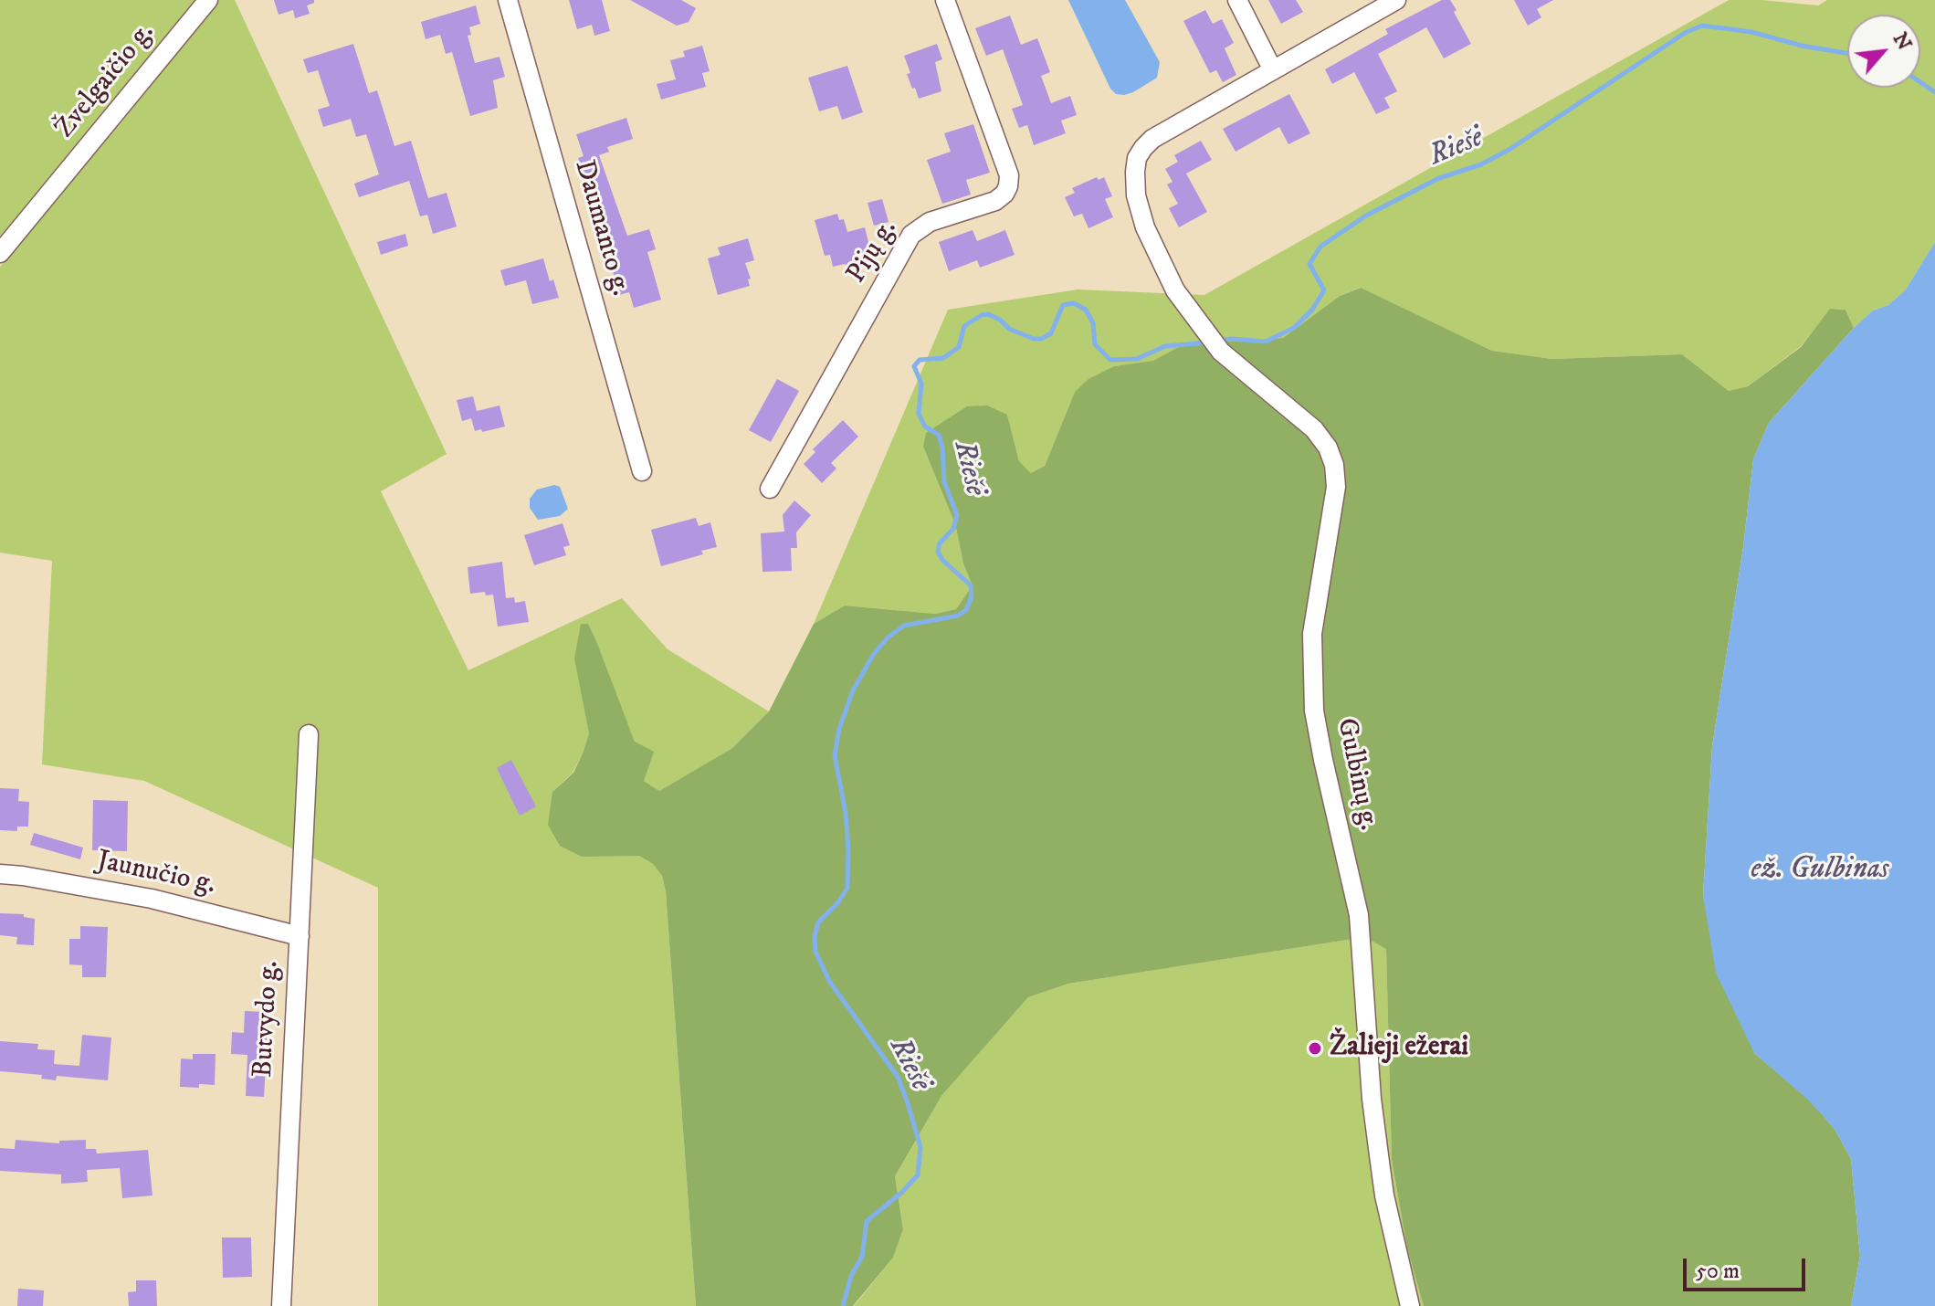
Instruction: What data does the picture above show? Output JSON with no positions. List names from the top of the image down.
{
  "streets": {
    "street": [
      "Žvelgaičio g.",
      "Daumanto g.",
      "Pijų g.",
      "Gulbinų g.",
      "Jaunučio g.",
      "Butvydo g."
    ]
  },
  "crossings": [
    ["Jaunučio g.", "Butvydo g."]
  ],
  "water": ["Riešė", "ež. Gulbinas"],
  "places": ["Žalieji ežerai"],
  "scale_bar": "50 m",
  "north": "top right"
}
